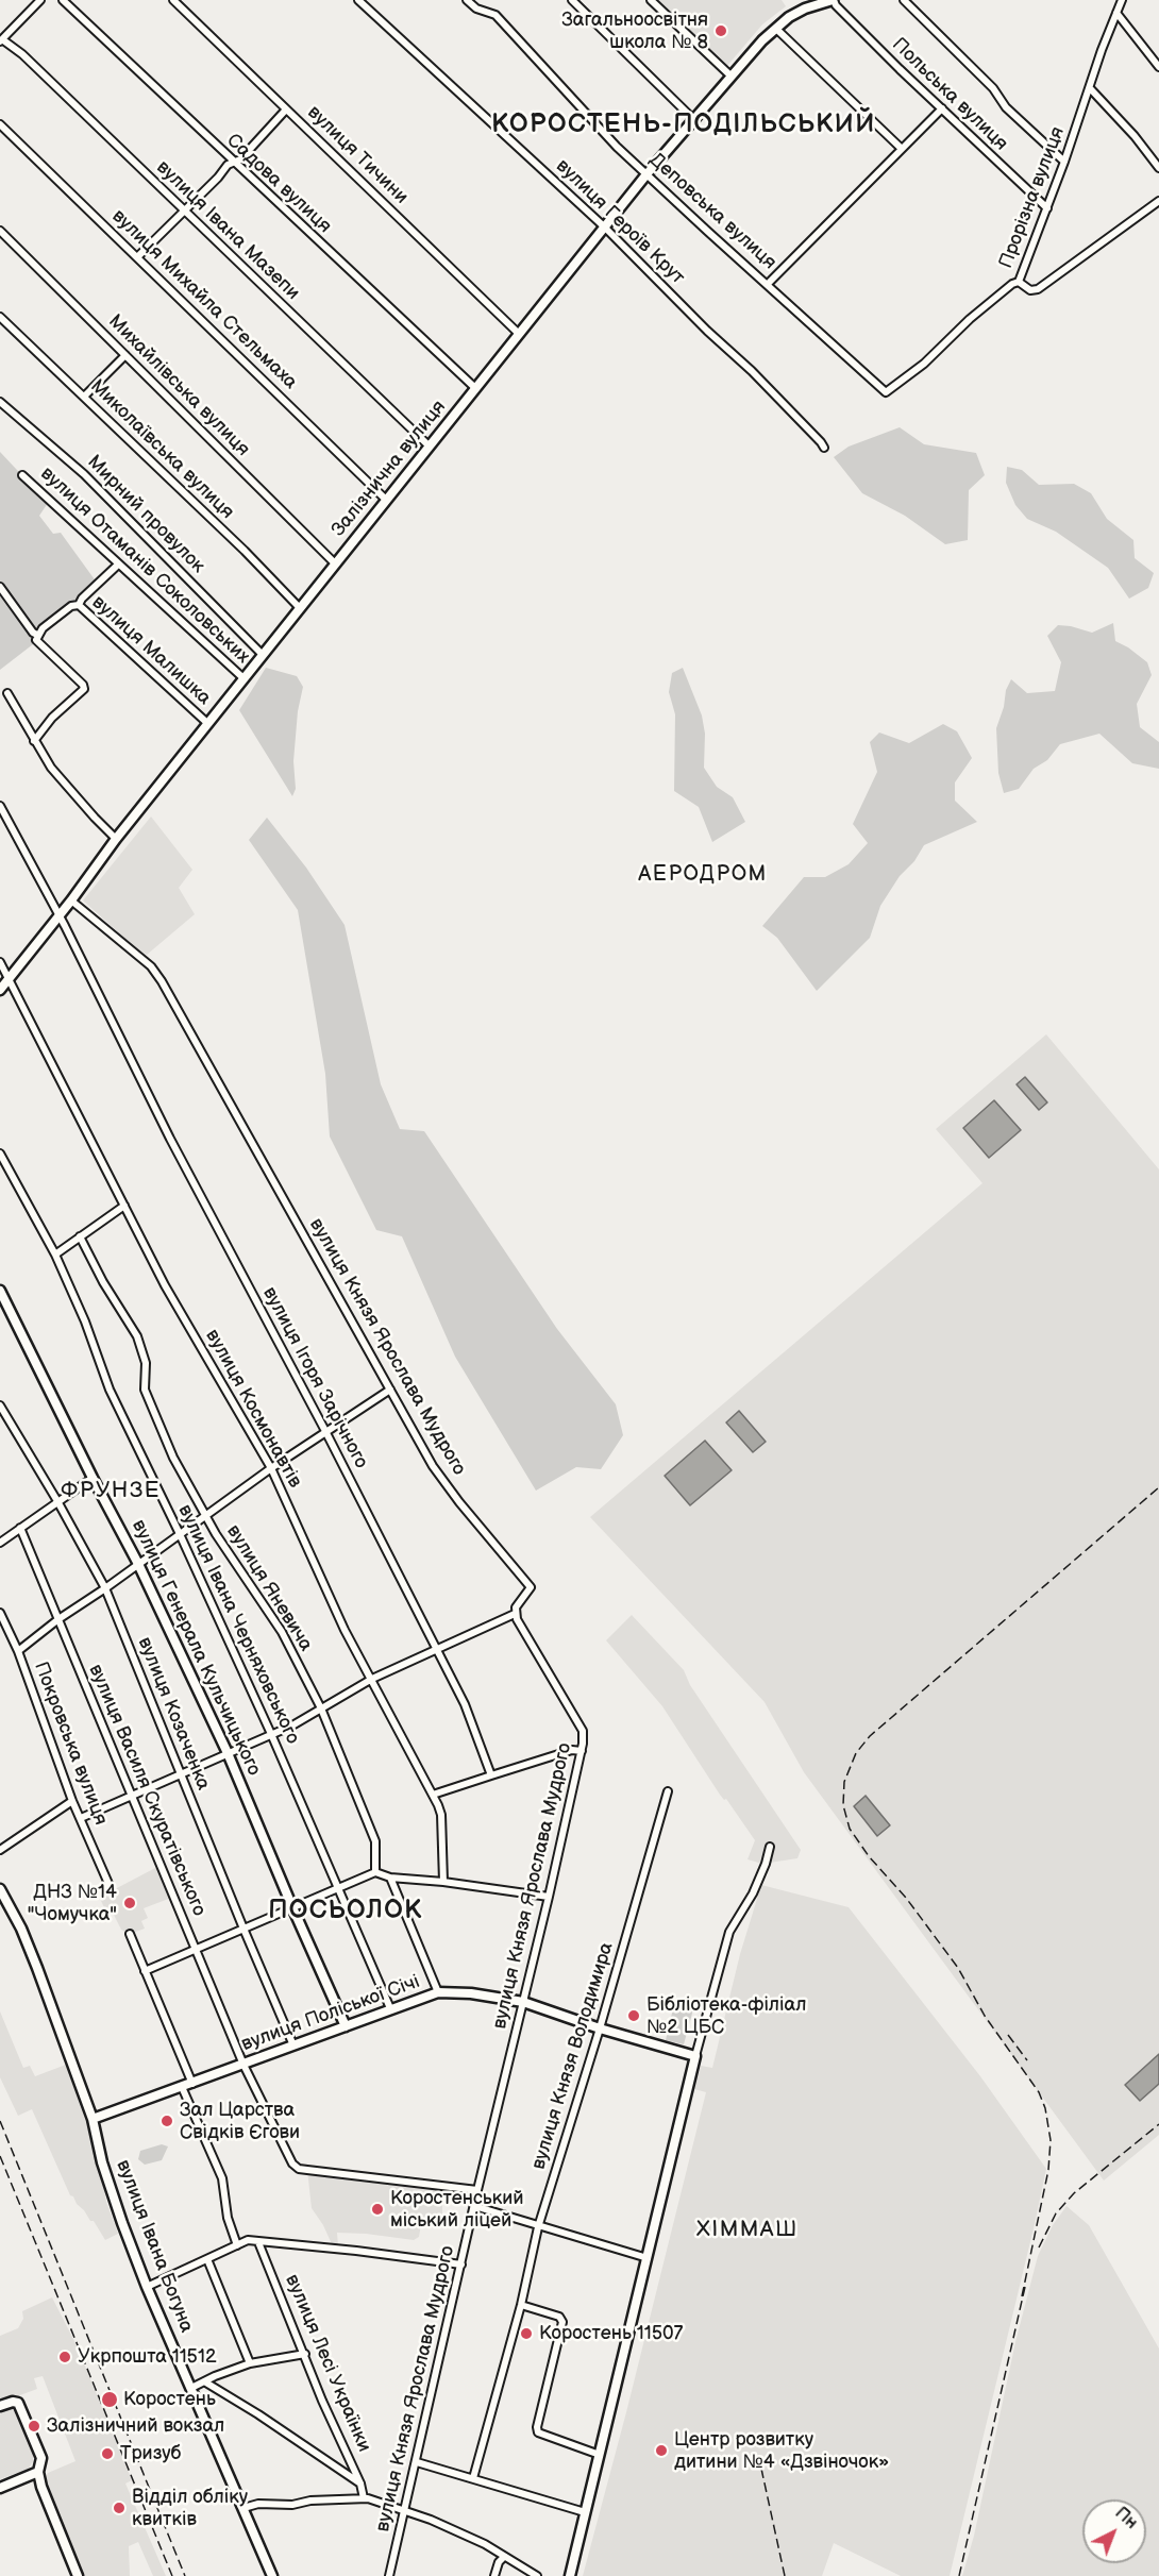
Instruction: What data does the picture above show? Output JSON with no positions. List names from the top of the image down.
{
  "streets": {
    "street": [
      "Польська вулиця",
      "вулиця Тичини",
      "Садова вулиця",
      "Прорізна вулиця",
      "Деповська вулиця",
      "вулиця Героїв Крут",
      "вулиця Івана Мазепи",
      "вулиця Михайла Стельмаха",
      "Михайлівська вулиця",
      "Миколаївська вулиця",
      "Залізнична вулиця",
      "Мирний провулок",
      "вулиця Отаманів Соколовських",
      "вулиця Малишка",
      "вулиця Князя Ярослава Мудрого",
      "вулиця Ігоря Зарічного",
      "вулиця Космонавтів",
      "вулиця Яневича",
      "вулиця Івана Черняховського",
      "вулиця Генерала Кульчицького",
      "вулиця Козаченка",
      "Покровська вулиця",
      "вулиця Василя Скуратівського",
      "вулиця Поліської Січі",
      "вулиця Князя Володимира",
      "вулиця Івана Богуна",
      "вулиця Лесі Українки"
    ]
  },
  "crossings": [
    ["Польська вулиця", "Прорізна вулиця"],
    ["Польська вулиця", "Залізнична вулиця"],
    ["вулиця Тичини", "Залізнична вулиця"],
    ["Садова вулиця", "Залізнична вулиця"],
    ["Прорізна вулиця", "Деповська вулиця"],
    ["Деповська вулиця", "Залізнична вулиця"],
    ["вулиця Героїв Крут", "Залізнична вулиця"],
    ["вулиця Івана Мазепи", "Залізнична вулиця"],
    ["вулиця Михайла Стельмаха", "Залізнична вулиця"],
    ["Михайлівська вулиця", "Залізнична вулиця"],
    ["Миколаївська вулиця", "Залізнична вулиця"],
    ["Залізнична вулиця", "Мирний провулок"],
    ["Залізнична вулиця", "вулиця Отаманів Соколовських"],
    ["Залізнична вулиця", "вулиця Малишка"],
    ["Залізнична вулиця", "вулиця Князя Ярослава Мудрого"],
    ["Залізнична вулиця", "вулиця Ігоря Зарічного"],
    ["Залізнична вулиця", "вулиця Космонавтів"],
    ["вулиця Князя Ярослава Мудрого", "вулиця Василя Скуратівського"],
    ["вулиця Князя Ярослава Мудрого", "вулиця Поліської Січі"],
    ["вулиця Івана Черняховського", "вулиця Поліської Січі"],
    ["вулиця Генерала Кульчицького", "вулиця Поліської Січі"],
    ["вулиця Козаченка", "вулиця Поліської Січі"],
    ["вулиця Василя Скуратівського", "вулиця Поліської Січі"],
    ["вулиця Поліської Січі", "вулиця Князя Володимира"],
    ["вулиця Поліської Січі", "вулиця Івана Богуна"]
  ],
  "districts": [
    "КОРОСТЕНЬ-ПОДІЛЬСЬКИЙ",
    "АЕРОДРОМ",
    "ФРУНЗЕ",
    "ПОСЬОЛОК",
    "ХІММАШ"
  ],
  "places": [
    "Загальноосвітня школа № 8",
    "ДНЗ №14 \"Чомучка\"",
    "Бібліотека-філіал №2 ЦБС",
    "Зал Царства Свідків Єгови",
    "Коростенський міський ліцей",
    "Коростень 11507",
    "Укрпошта 11512",
    "Коростень",
    "Залізничний вокзал",
    "Центр розвитку дитини №4 «Дзвіночок»",
    "Тризуб",
    "Відділ обліку квитків"
  ],
  "north": "top right"
}
